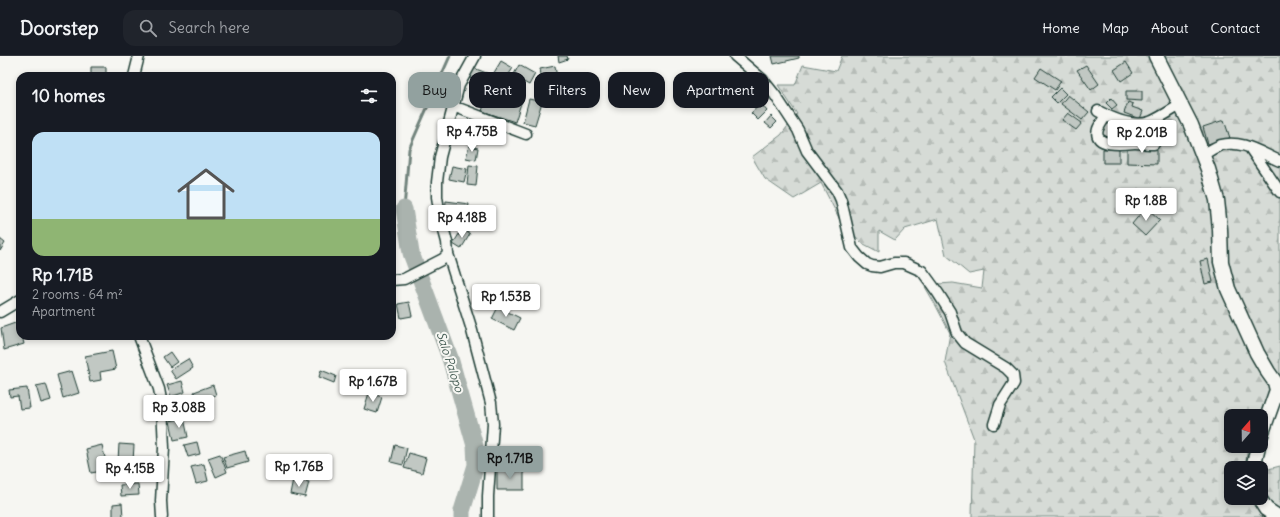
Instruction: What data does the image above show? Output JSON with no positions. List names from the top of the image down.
{
  "water": ["Salo Palopo"],
  "north": "top",
  "page": {
    "header": "Doorstep",
    "search": "Search here",
    "nav": [
      "Home",
      "Map",
      "About",
      "Contact"
    ],
    "chip": [
      "Buy",
      "Rent",
      "Filters",
      "New",
      "Apartment"
    ],
    "heading": "10 homes",
    "price": [
      "Rp 4.75B",
      "Rp 2.01B",
      "Rp 1.8B",
      "Rp 4.18B",
      "Rp 1.53B",
      "Rp 1.67B",
      "Rp 3.08B",
      "Rp 1.71B",
      "Rp 1.76B",
      "Rp 4.15B"
    ],
    "list": [
      {
        "name": "Rp 1.71B",
        "note": "2 rooms · 64 m² · Apartment"
      }
    ]
  }
}
